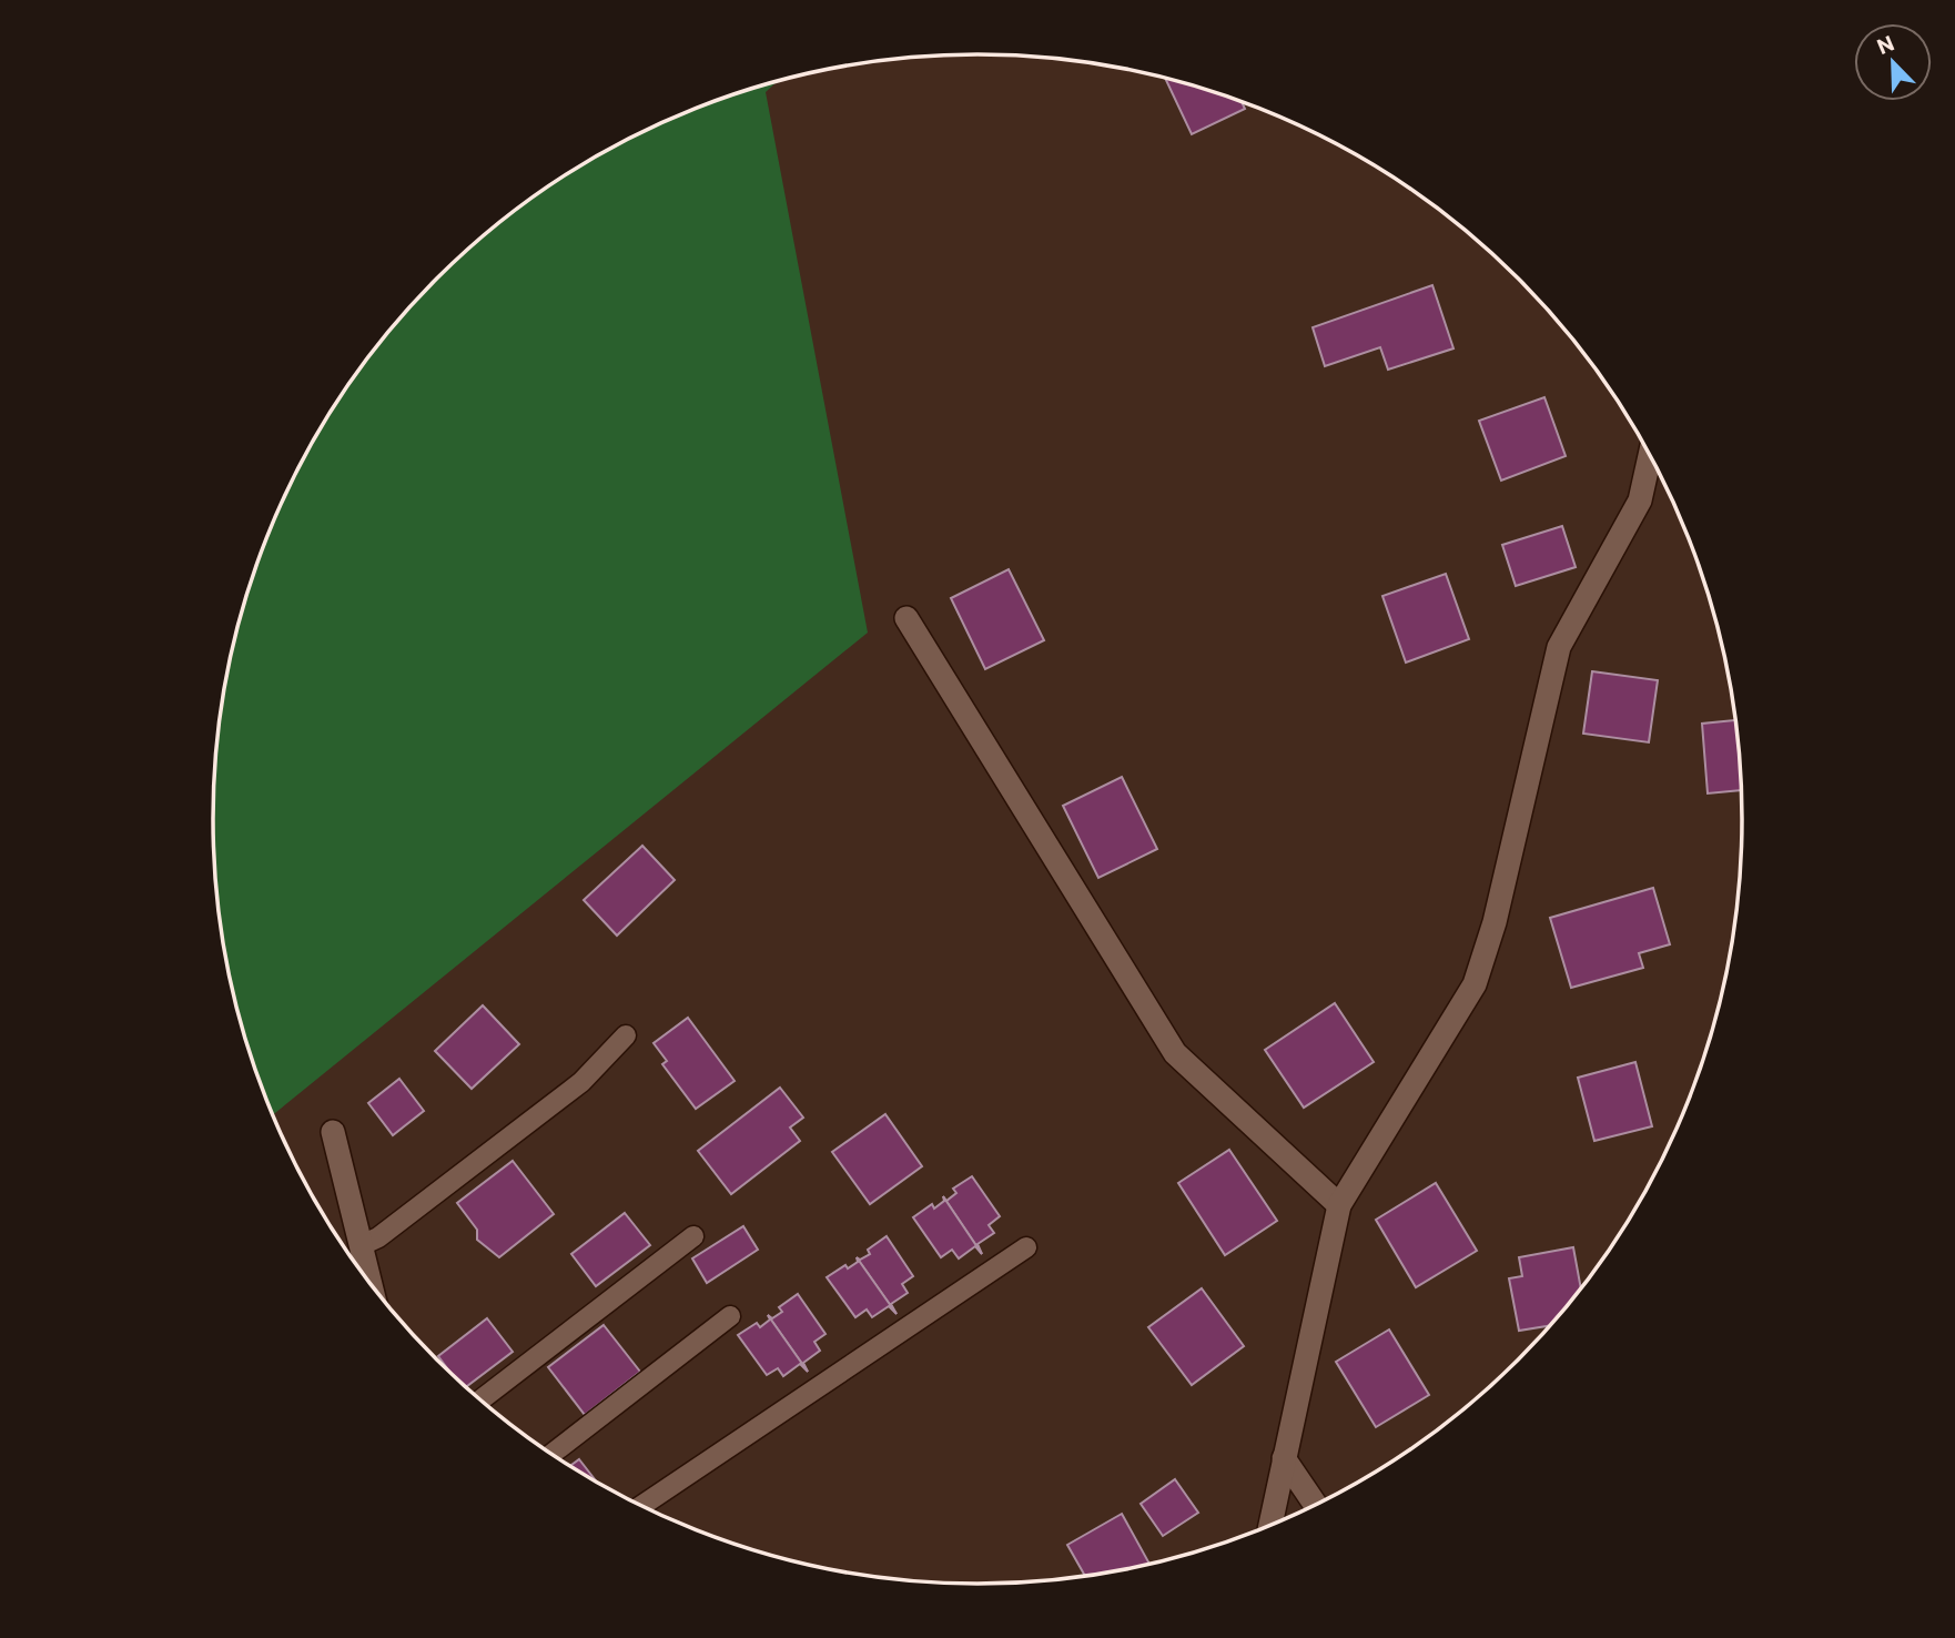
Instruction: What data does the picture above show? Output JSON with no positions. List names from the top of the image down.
{
  "north": "top left"
}
